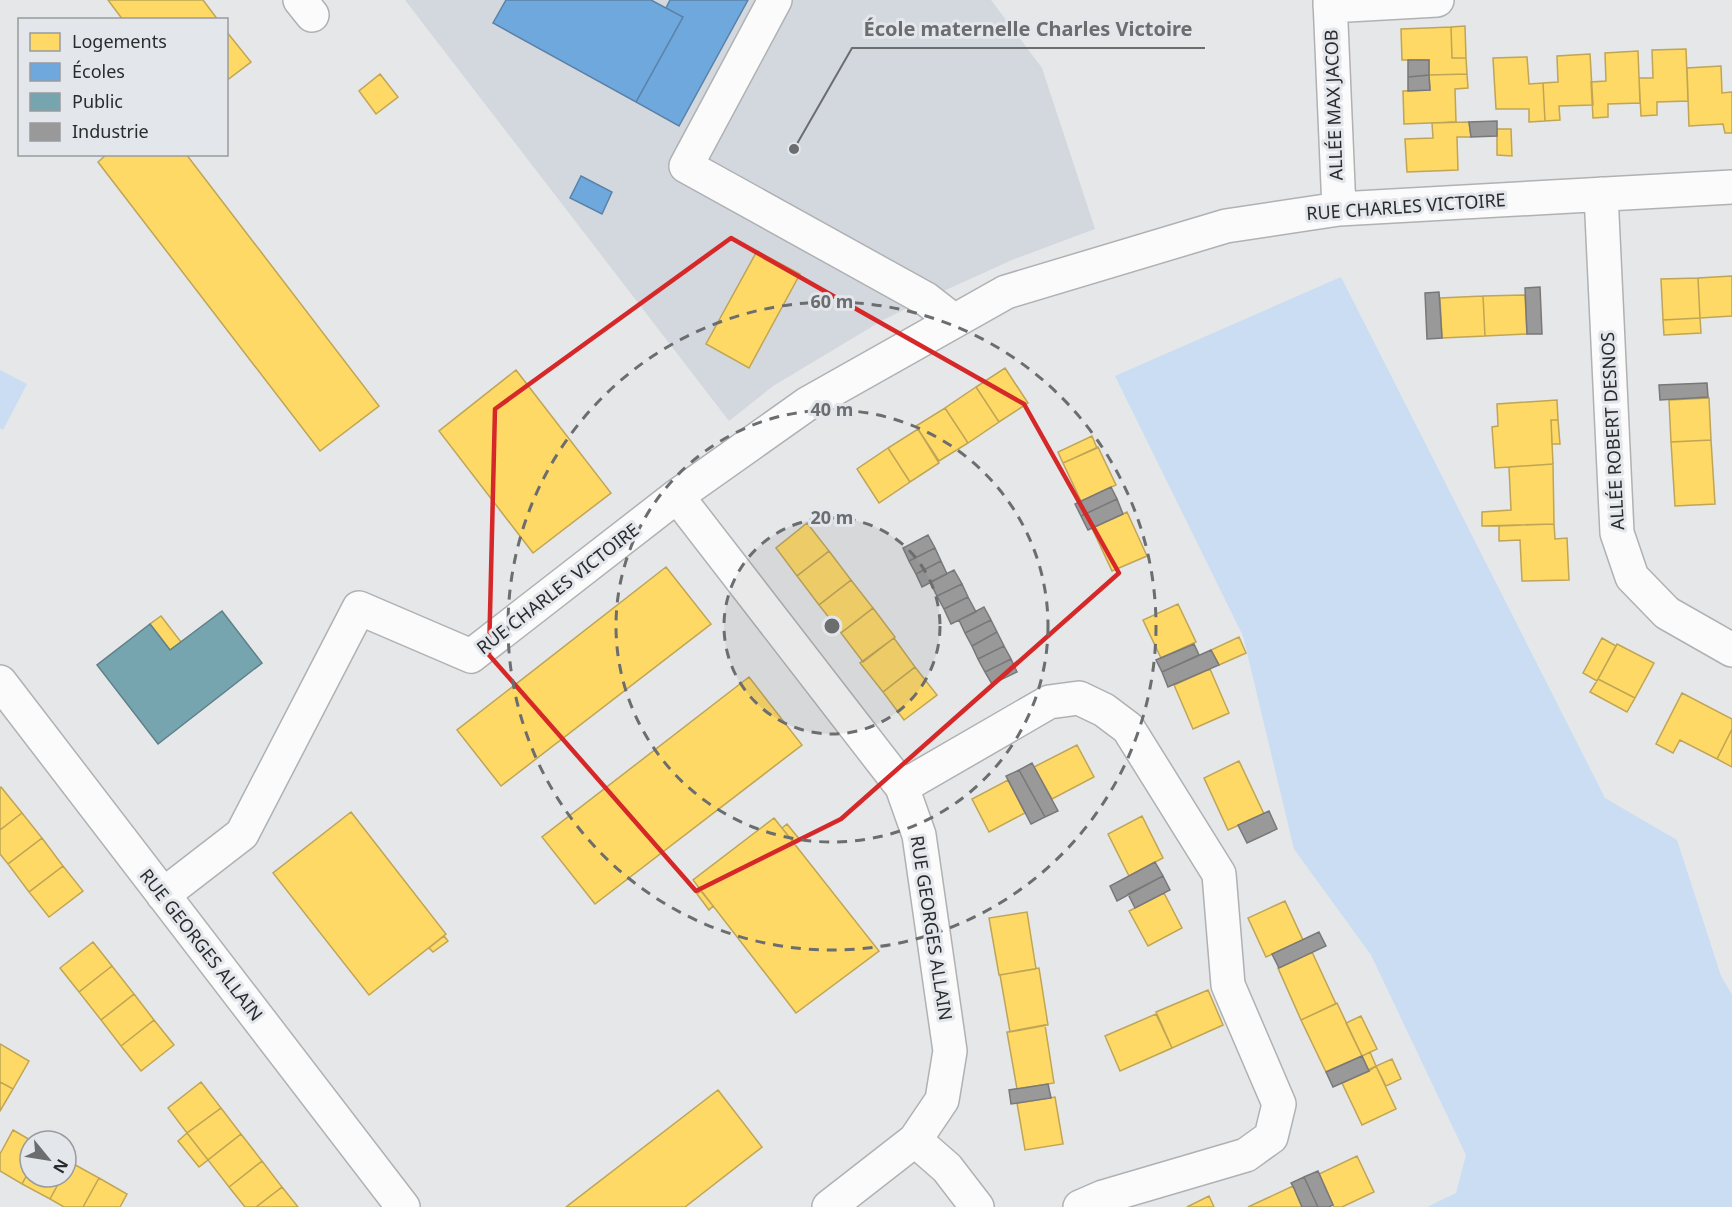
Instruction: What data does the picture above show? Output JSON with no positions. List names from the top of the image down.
{
  "streets": {
    "street": [
      "ALLÉE MAX JACOB",
      "RUE CHARLES VICTOIRE",
      "ALLÉE ROBERT DESNOS",
      "RUE GEORGES ALLAIN"
    ]
  },
  "crossings": [
    ["ALLÉE MAX JACOB", "RUE CHARLES VICTOIRE"],
    ["RUE CHARLES VICTOIRE", "ALLÉE ROBERT DESNOS"],
    ["RUE CHARLES VICTOIRE", "RUE GEORGES ALLAIN"]
  ],
  "places": ["École maternelle Charles Victoire"],
  "legend": [
    "Logements",
    "Écoles",
    "Public",
    "Industrie"
  ],
  "north": "bottom right",
  "rings": ["60 m", "40 m", "20 m"]
}
